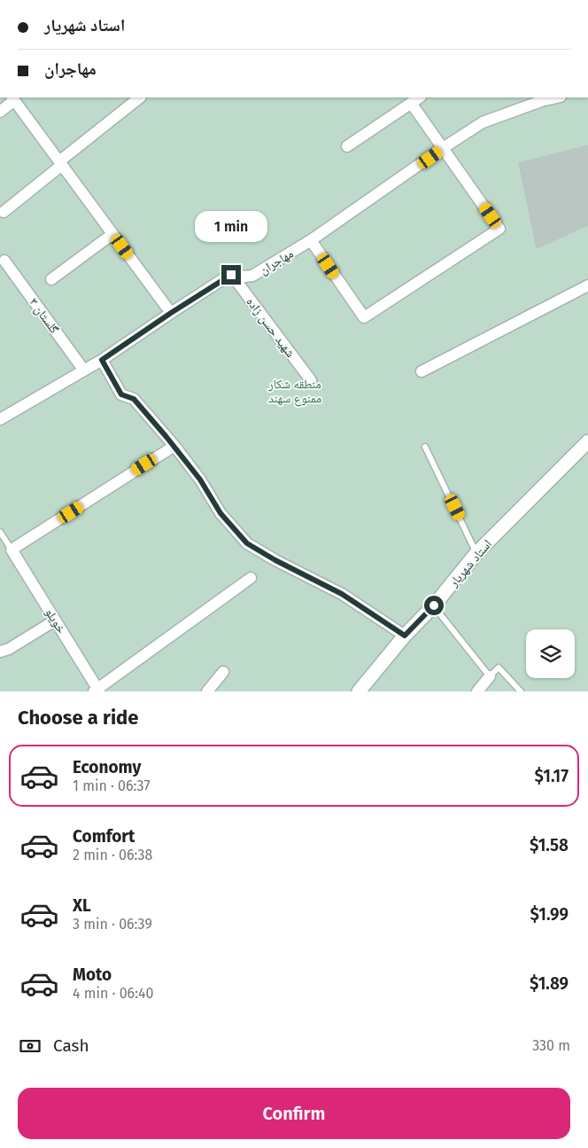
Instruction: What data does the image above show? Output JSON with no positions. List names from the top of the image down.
{
  "streets": {
    "main road": ["استاد شهریار"],
    "street": [
      "مهاجران",
      "گلستان ۳",
      "شهید حسن زاده",
      "خویلو"
    ]
  },
  "crossings": [
    ["مهاجران", "شهید حسن زاده"]
  ],
  "parks": ["منطقه شکار ممنوع سهند"],
  "page": {
    "banner": ["استاد شهریار", "مهاجران"],
    "bubble": "1 min",
    "heading": "Choose a ride",
    "list": [
      {
        "name": "Economy",
        "note": "1 min · 06:37",
        "value": "$1.17"
      },
      {
        "name": "Comfort",
        "note": "2 min · 06:38",
        "value": "$1.58"
      },
      {
        "name": "XL",
        "note": "3 min · 06:39",
        "value": "$1.99"
      },
      {
        "name": "Moto",
        "note": "4 min · 06:40",
        "value": "$1.89"
      }
    ],
    "pay": ["Cash", "330 m"],
    "buttons": "Confirm"
  }
}
